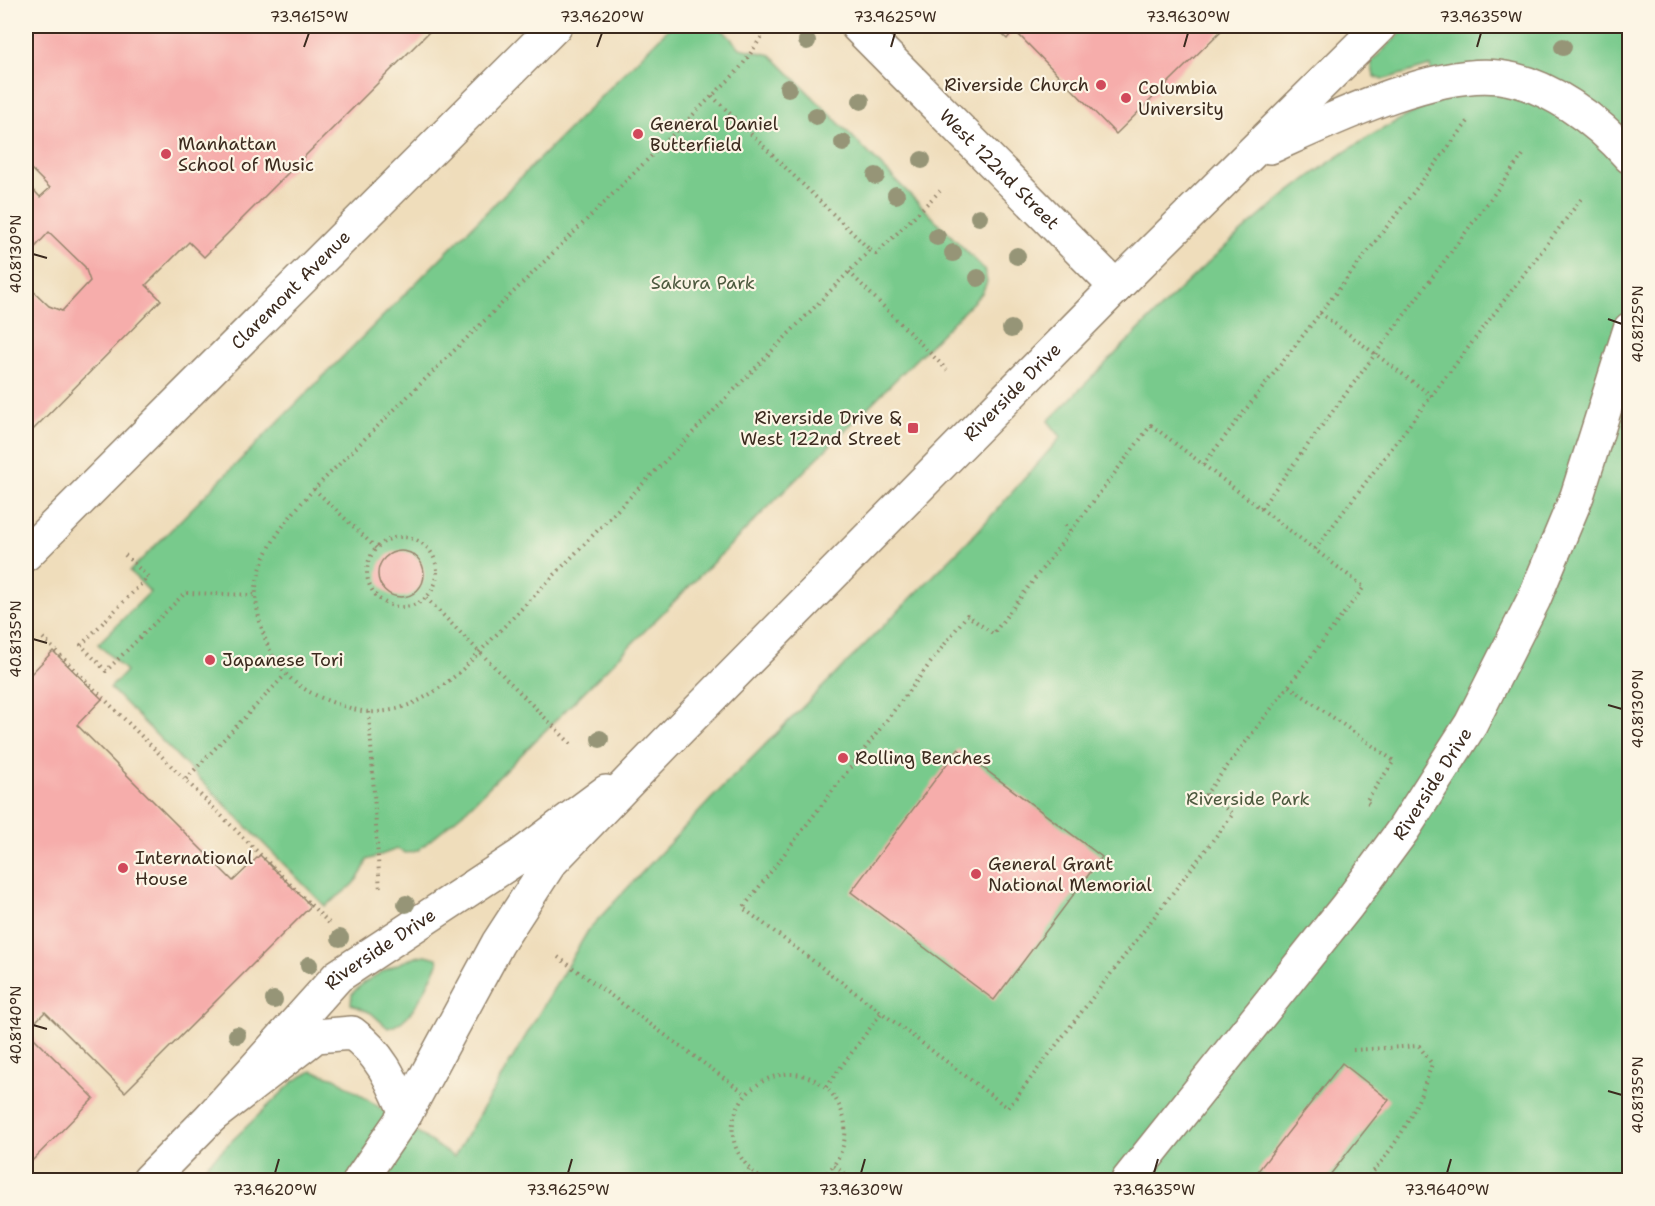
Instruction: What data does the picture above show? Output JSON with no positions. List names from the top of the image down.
{
  "streets": {
    "main road": ["West 122nd Street", "Claremont Avenue", "Riverside Drive"]
  },
  "crossings": [
    ["West 122nd Street", "Riverside Drive"]
  ],
  "parks": ["Sakura Park", "Riverside Park"],
  "places": {
    "other": [
      "Riverside Church",
      "Columbia University",
      "General Daniel Butterfield",
      "Manhattan School of Music",
      "Japanese Tori",
      "Rolling Benches",
      "International House",
      "General Grant National Memorial"
    ],
    "transit": ["Riverside Drive & West 122nd Street"]
  },
  "coordinates": [
    "73.9615°W",
    "73.9620°W",
    "73.9625°W",
    "73.9630°W",
    "73.9635°W",
    "40.8130°N",
    "40.8125°N",
    "40.8135°N",
    "40.8140°N",
    "73.9640°W"
  ]
}
